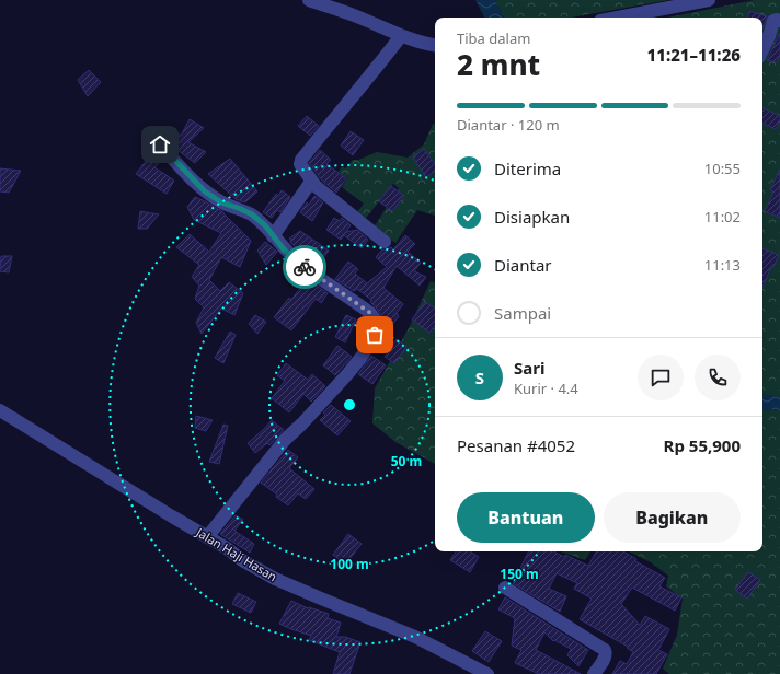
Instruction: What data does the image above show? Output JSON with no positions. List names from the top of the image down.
{
  "streets": {
    "street": ["Jalan Haji Hasan"]
  },
  "page": {
    "heading": ["2 mnt", "Tiba dalam", "11:21–11:26"],
    "panel": [
      "Sari",
      "Kurir · 4.4",
      "Pesanan #4052",
      "Rp 55,900"
    ],
    "bar": "Diantar · 120 m",
    "list": [
      ["Diterima", "10:55"],
      ["Disiapkan", "11:02"],
      ["Diantar", "11:13"],
      "Sampai"
    ],
    "round": "S",
    "buttons": ["Bantuan", "Bagikan"]
  },
  "rings": ["50 m", "100 m", "150 m"]
}
